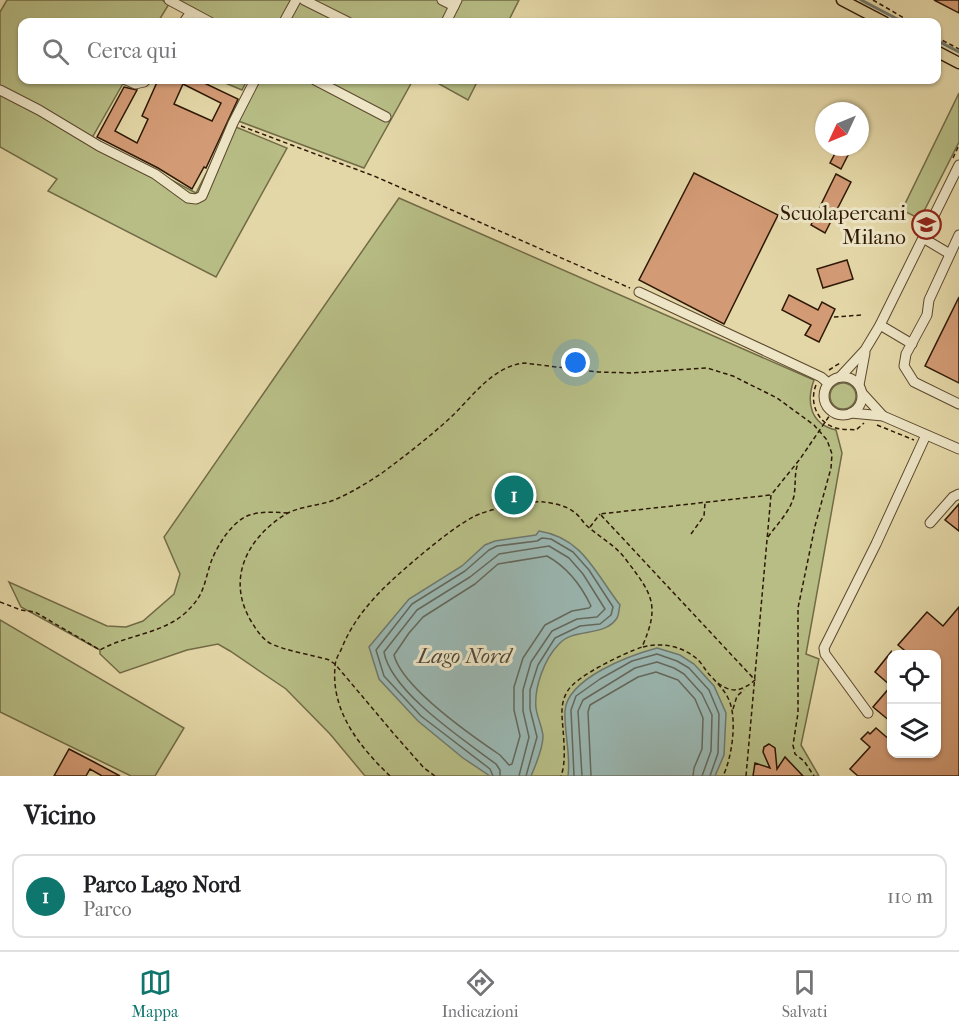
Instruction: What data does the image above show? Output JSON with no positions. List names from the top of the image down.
{
  "water": ["Lago Nord"],
  "places": {
    "school or university": ["Scuolapercani Milano"]
  },
  "north": "bottom left",
  "page": {
    "search": "Cerca qui",
    "pins": "1",
    "heading": "Vicino",
    "list": [
      {
        "mark": "1",
        "name": "Parco Lago Nord",
        "note": "Parco",
        "value": "110 m"
      }
    ],
    "nav": ["Mappa", "Indicazioni", "Salvati"]
  }
}
